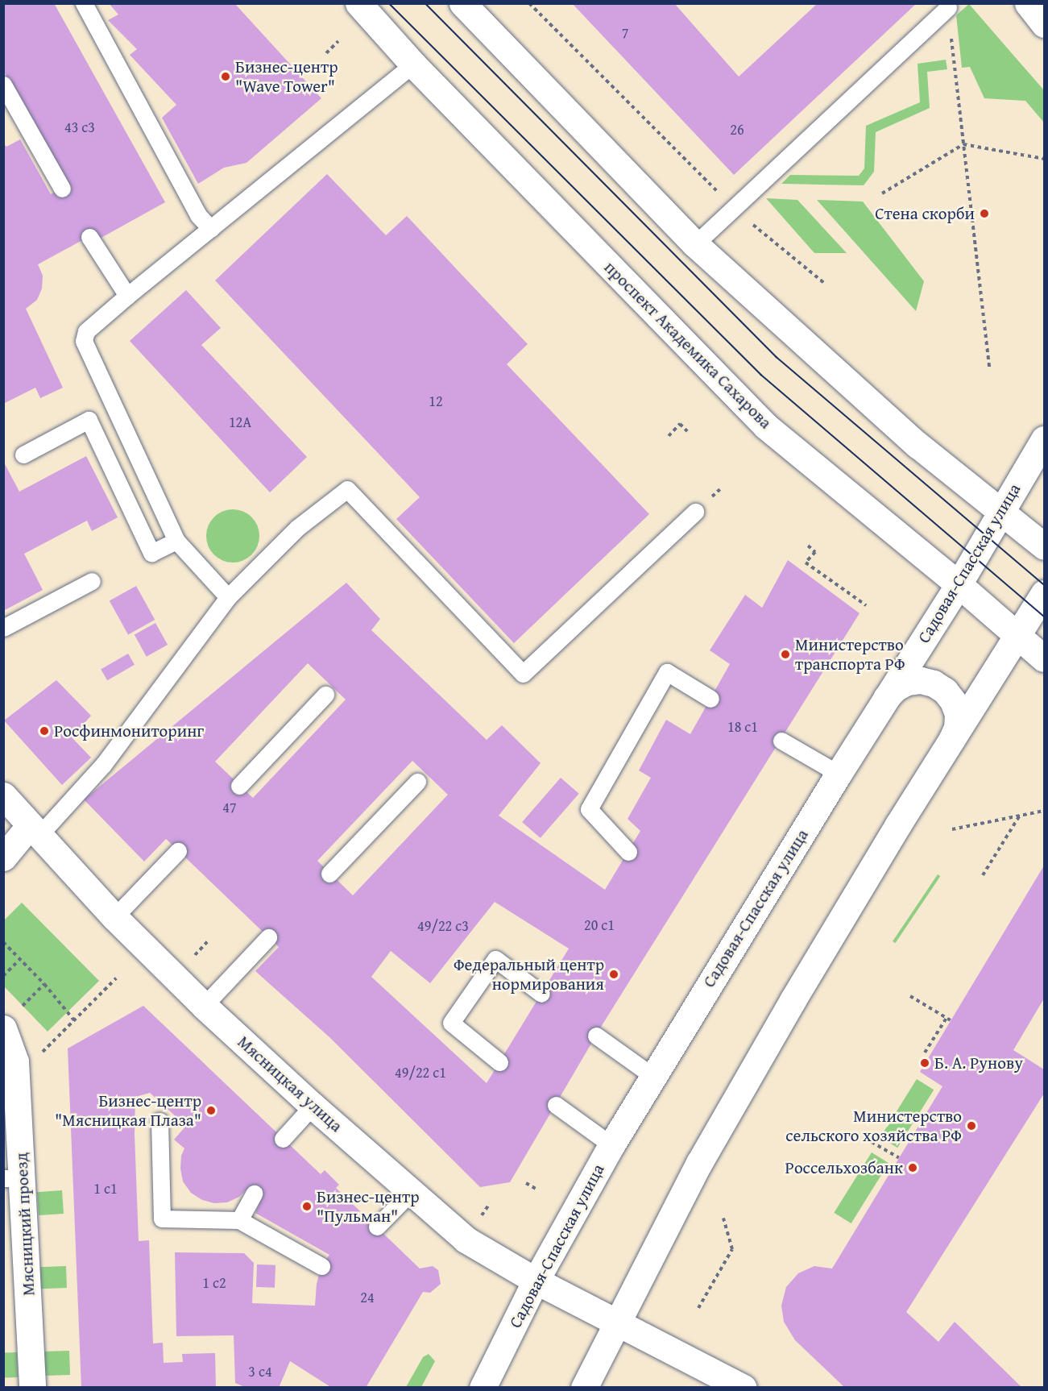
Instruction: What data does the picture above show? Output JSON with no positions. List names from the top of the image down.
{
  "streets": {
    "main road": [
      "проспект Академика Сахарова",
      "Садовая-Спасская улица",
      "Мясницкая улица",
      "Мясницкий проезд"
    ]
  },
  "crossings": [
    ["проспект Академика Сахарова", "Садовая-Спасская улица"],
    ["Садовая-Спасская улица", "Мясницкая улица"]
  ],
  "places": [
    "Бизнес-центр \"Wave Tower\"",
    "Стена скорби",
    "Министерство транспорта РФ",
    "Росфинмониторинг",
    "Федеральный центр нормирования",
    "Б. А. Рунову",
    "Бизнес-центр \"Мясницкая Плаза\"",
    "Министерство сельского хозяйства РФ",
    "Россельхозбанк",
    "Бизнес-центр \"Пульман\""
  ],
  "house_numbers": [
    "7",
    "43 с3",
    "26",
    "12",
    "12А",
    "18 с1",
    "47",
    "20 с1",
    "49/22 с3",
    "49/22 с1",
    "1 с1",
    "1 с2",
    "24",
    "3 с4"
  ]
}
